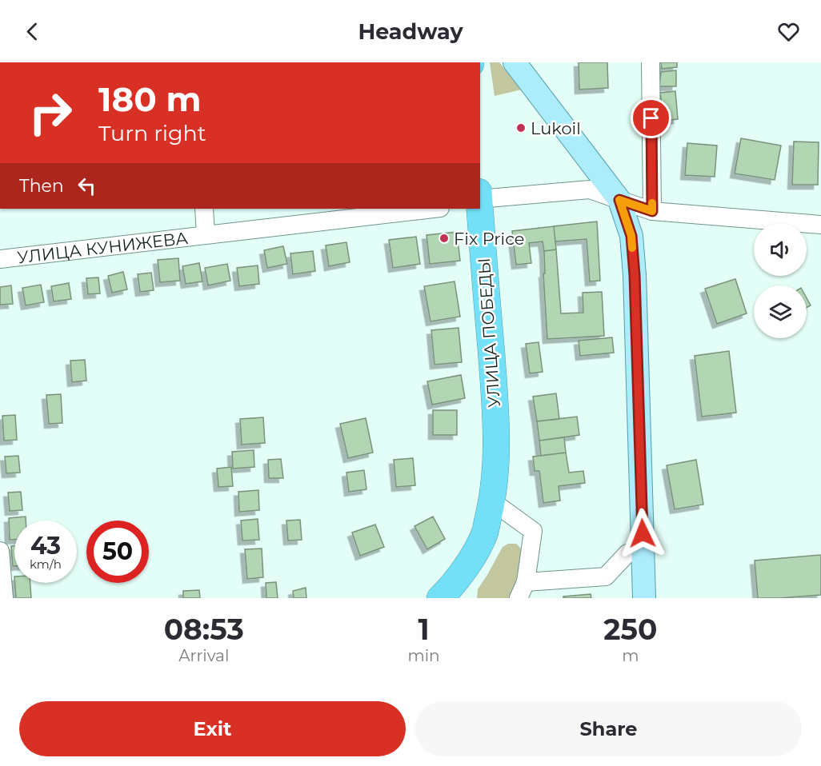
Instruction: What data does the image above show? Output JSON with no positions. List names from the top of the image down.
{
  "streets": {
    "highway": ["УЛИЦА ПОБЕДЫ"],
    "street": ["УЛИЦА КУНИЖЕВА"]
  },
  "places": ["Lukoil", "Fix Price"],
  "page": {
    "header": "Headway",
    "turn": ["180 m", "Turn right"],
    "then": "Then",
    "speed": "43 km/h",
    "limit": "50",
    "eta": [
      "08:53",
      "Arrival",
      "1",
      "min",
      "250",
      "m"
    ],
    "buttons": ["Exit", "Share"]
  }
}
